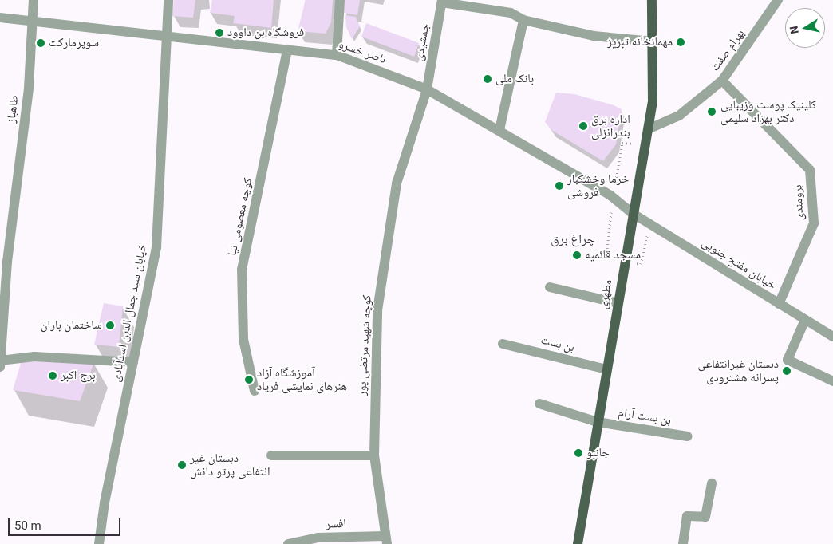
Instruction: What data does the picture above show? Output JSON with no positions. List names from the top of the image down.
{
  "streets": {
    "main road": ["مطهری"],
    "street": [
      "جمشیدی",
      "بهرام صفت",
      "ناصر خسرو",
      "طاهباز",
      "برومندی",
      "کوچه معصومی نیا",
      "خیابان مفتح جنوبی",
      "خیابان سید جمال الدین اسدآبادی",
      "بن بست",
      "کوچه شهید مرتضی پور",
      "بن بست آرام",
      "افسر"
    ]
  },
  "crossings": [
    ["جمشیدی", "ناصر خسرو"],
    ["جمشیدی", "کوچه شهید مرتضی پور"],
    ["بهرام صفت", "برومندی"],
    ["بهرام صفت", "مطهری"],
    ["ناصر خسرو", "طاهباز"],
    ["ناصر خسرو", "کوچه معصومی نیا"],
    ["ناصر خسرو", "خیابان مفتح جنوبی"],
    ["ناصر خسرو", "مطهری"],
    ["ناصر خسرو", "خیابان سید جمال الدین اسدآبادی"],
    ["ناصر خسرو", "کوچه شهید مرتضی پور"],
    ["برومندی", "خیابان مفتح جنوبی"],
    ["خیابان مفتح جنوبی", "مطهری"],
    ["مطهری", "بن بست"],
    ["مطهری", "بن بست آرام"],
    ["کوچه شهید مرتضی پور", "افسر"]
  ],
  "districts": ["چراغ برق"],
  "places": [
    "فروشگاه بن داوود",
    "مهمانخانه تبریز",
    "سوپرمارکت",
    "بانک ملی",
    "کلینیک پوست وزیبایی دکتر بهزاد سلیمی",
    "اداره برق بندرانزلی",
    "خرما وخشکبار فروشی",
    "مسجد قائمیه",
    "ساختمان باران",
    "دبستان غیرانتفاعی پسرانه هشترودی",
    "برج اکبر",
    "آموزشگاه آزاد هنرهای نمایشی فریاد",
    "جانبو",
    "دبستان غیر انتفاعی پرتو دانش"
  ],
  "scale_bar": "50 m",
  "north": "left"
}
